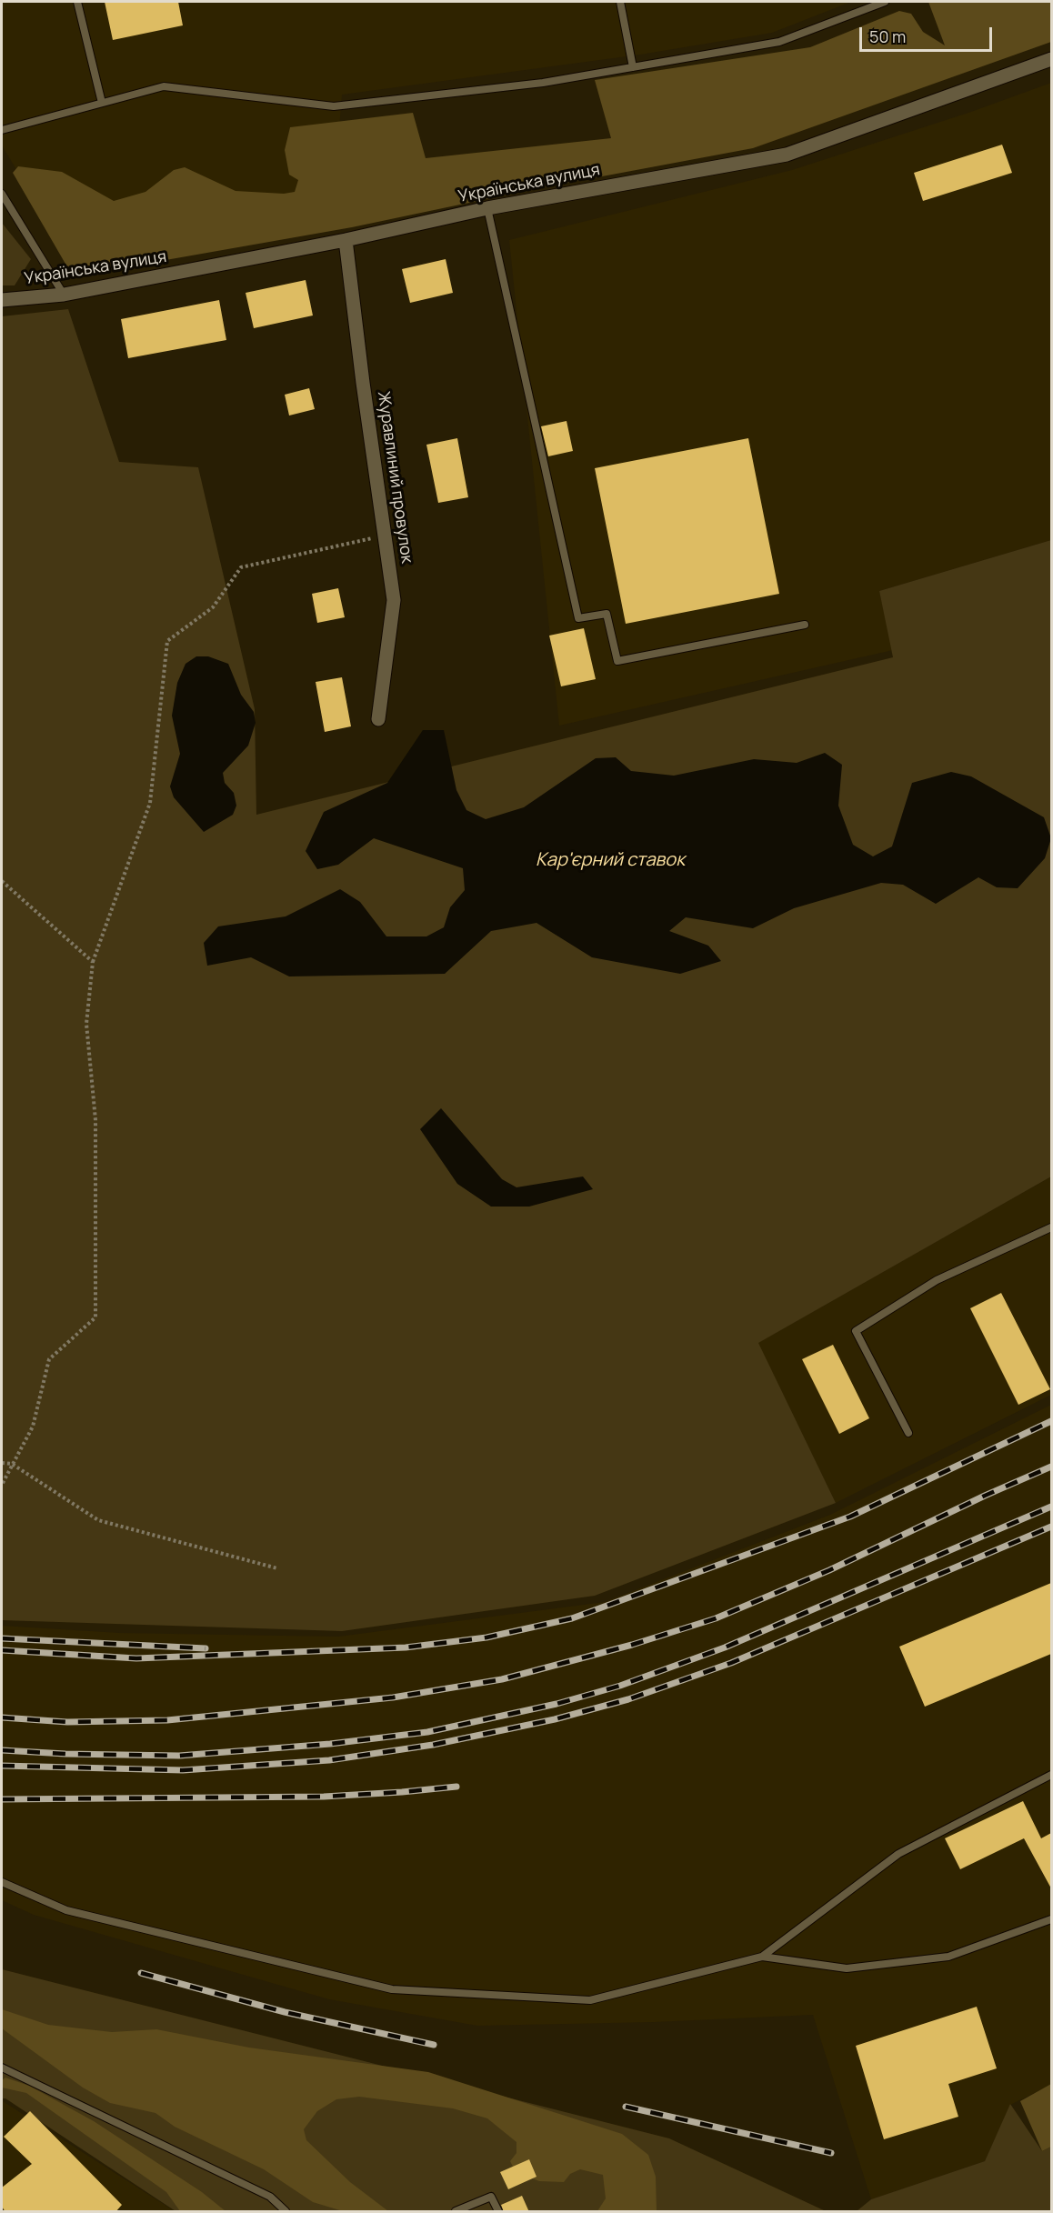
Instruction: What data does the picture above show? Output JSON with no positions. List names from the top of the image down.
{
  "streets": {
    "street": ["Українська вулиця", "Журавлиний провулок"]
  },
  "crossings": [
    ["Українська вулиця", "Журавлиний провулок"]
  ],
  "water": ["Кар'єрний ставок"],
  "scale_bar": "50 m"
}
